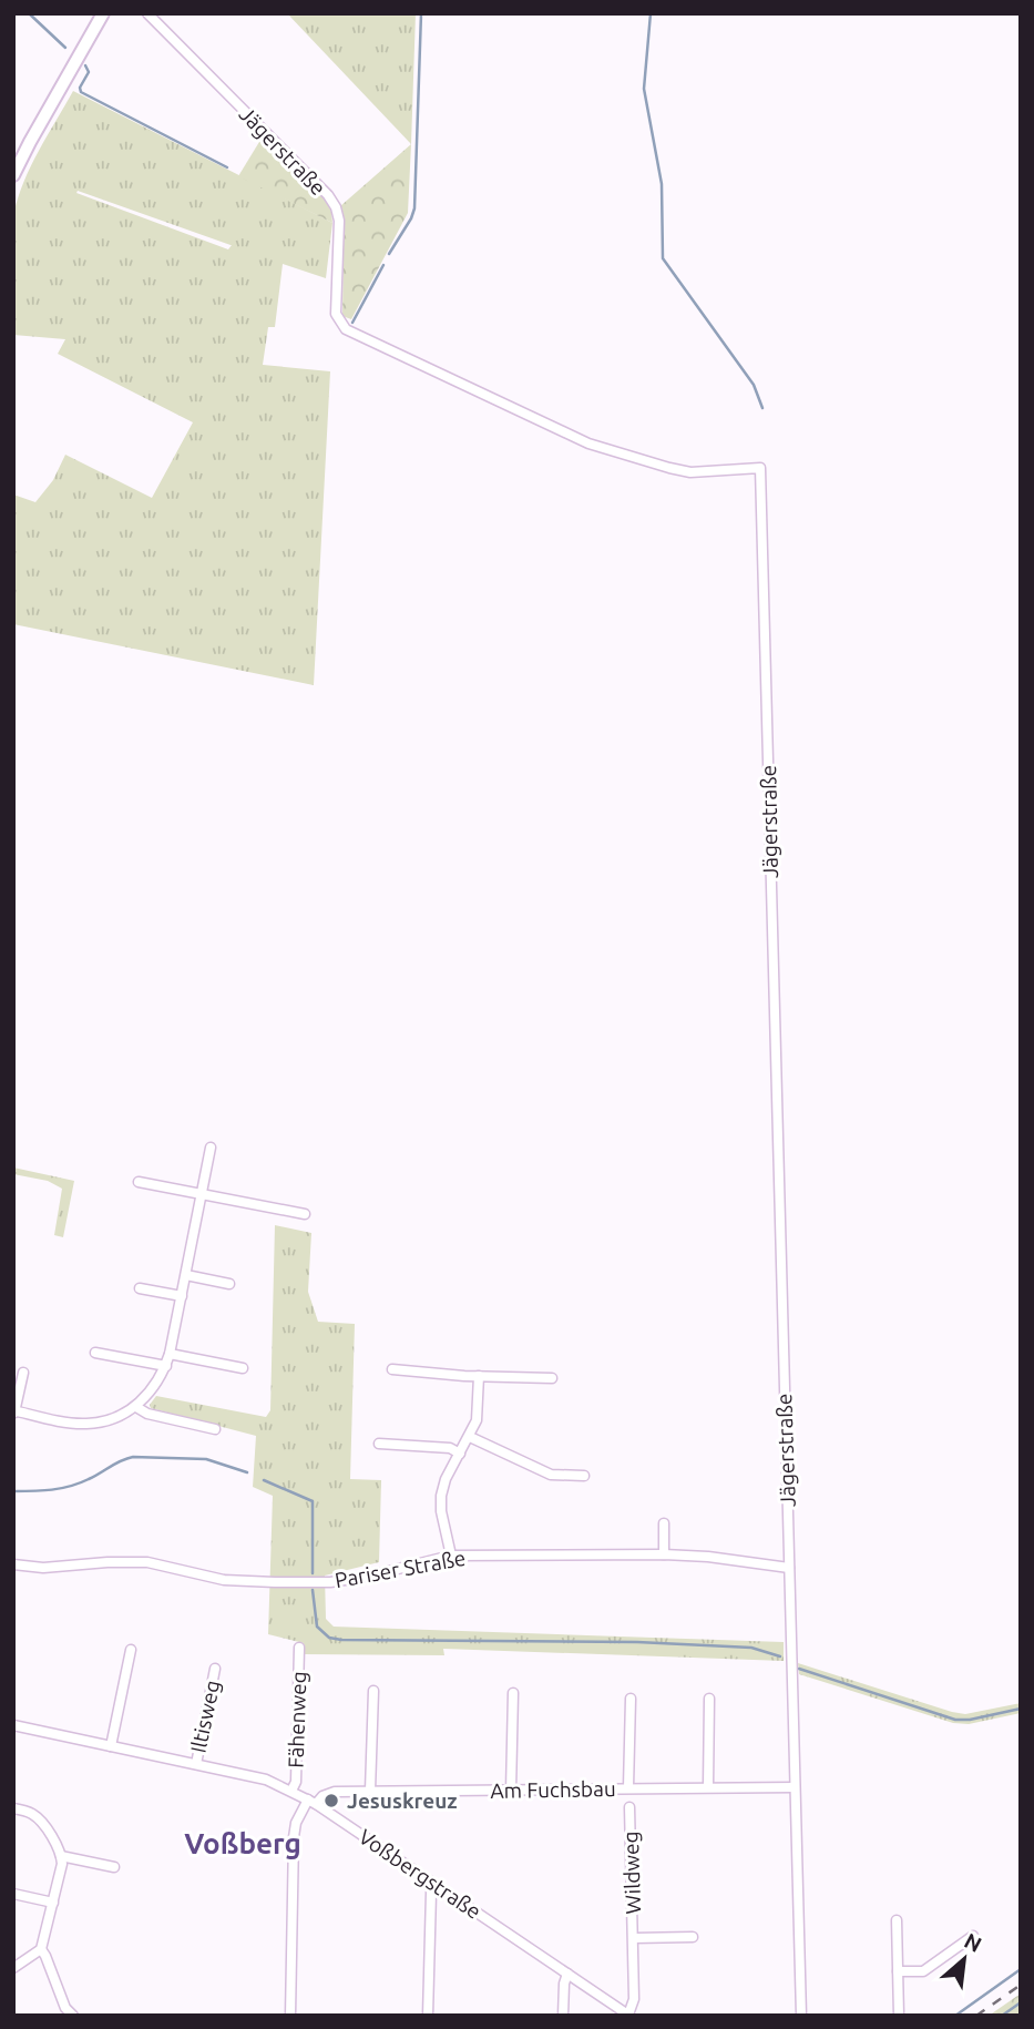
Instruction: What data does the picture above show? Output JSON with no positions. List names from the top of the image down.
{
  "streets": {
    "street": [
      "Jägerstraße",
      "Pariser Straße",
      "Iltisweg",
      "Fähenweg",
      "Am Fuchsbau",
      "Wildweg",
      "Voßbergstraße"
    ]
  },
  "crossings": [
    ["Jägerstraße", "Pariser Straße"],
    ["Jägerstraße", "Am Fuchsbau"],
    ["Iltisweg", "Voßbergstraße"],
    ["Fähenweg", "Voßbergstraße"],
    ["Am Fuchsbau", "Voßbergstraße"],
    ["Wildweg", "Voßbergstraße"]
  ],
  "districts": ["Voßberg"],
  "places": ["Jesuskreuz"],
  "north": "top right"
}
